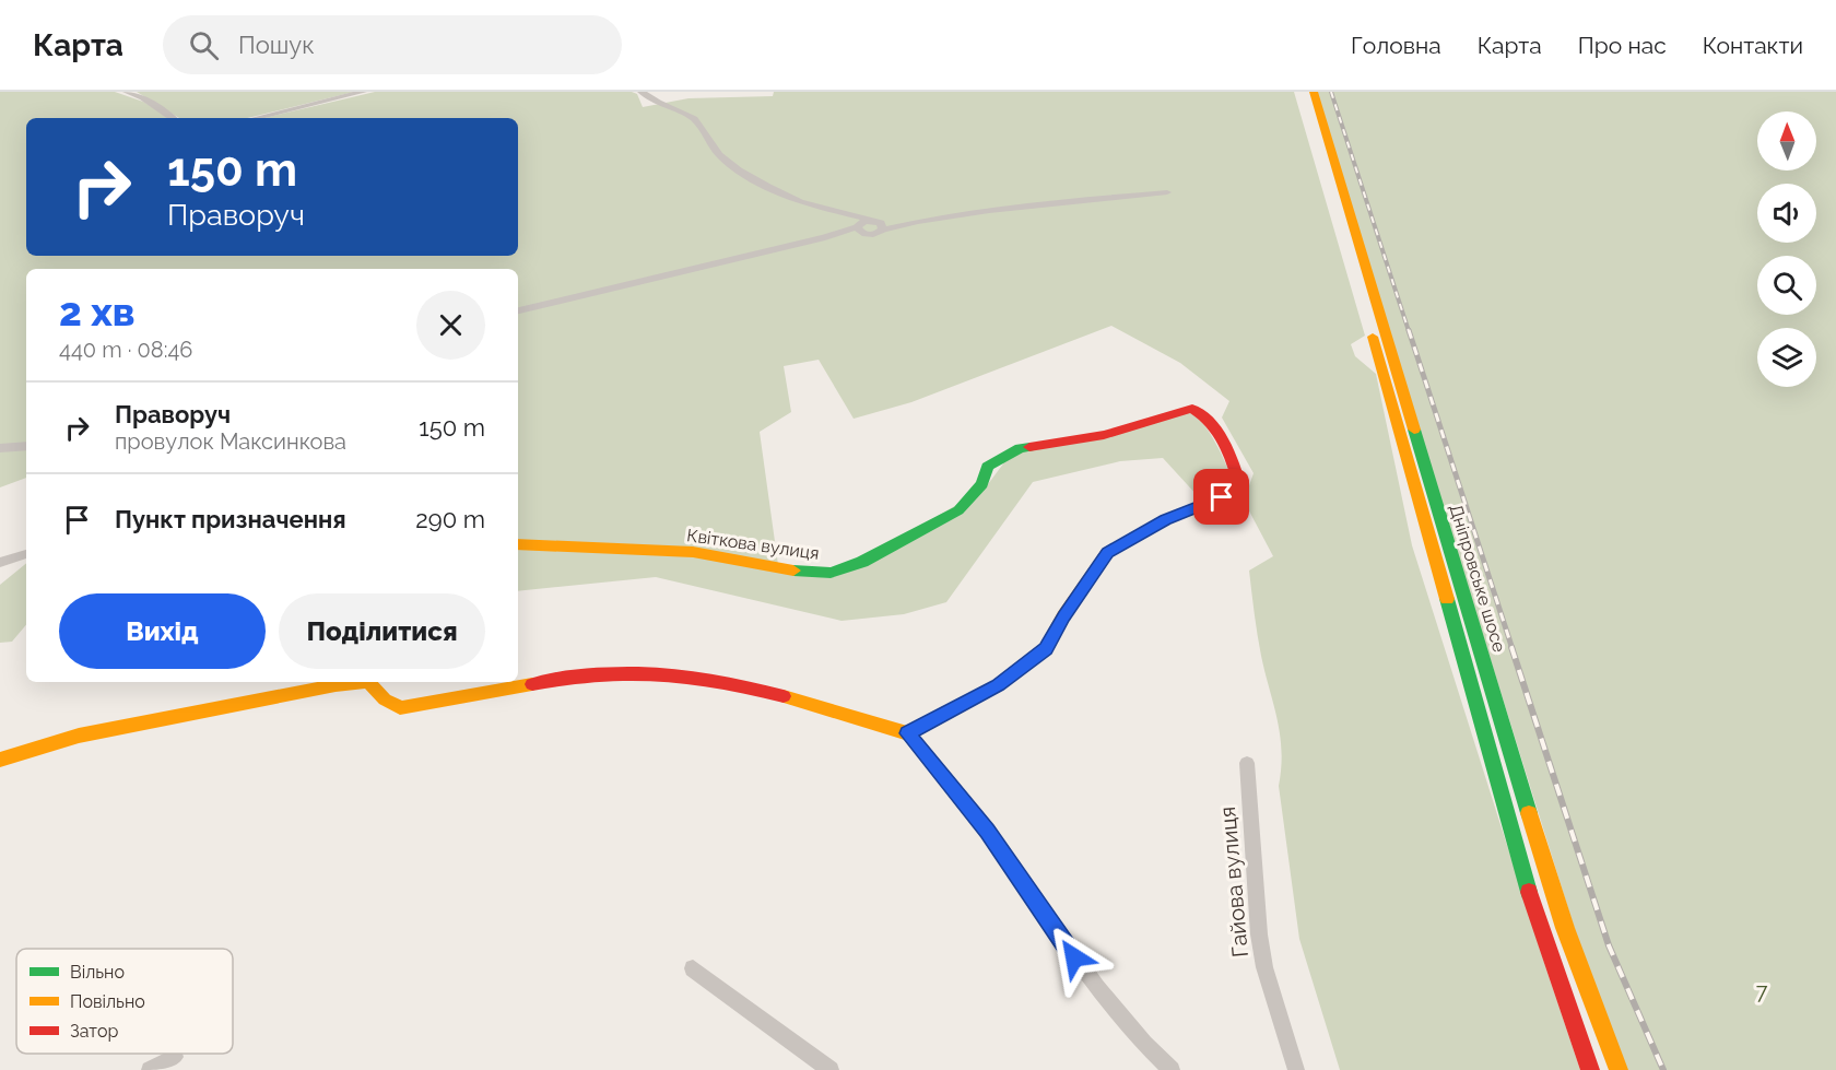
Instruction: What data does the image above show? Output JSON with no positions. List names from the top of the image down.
{
  "streets": {
    "main road": ["Квіткова вулиця", "Дніпровське шосе"],
    "street": ["Гайова вулиця"]
  },
  "parks": ["7"],
  "legend": ["Вільно", "Повільно", "Затор"],
  "north": "top",
  "page": {
    "header": "Карта",
    "search": "Пошук",
    "nav": [
      "Головна",
      "Карта",
      "Про нас",
      "Контакти"
    ],
    "turn": ["150 m", "Праворуч"],
    "heading": ["2 хв", "440 m · 08:46"],
    "list": [
      {
        "name": "Праворуч",
        "note": "провулок Максинкова",
        "value": "150 m"
      },
      {
        "name": "Пункт призначення",
        "value": "290 m"
      }
    ],
    "buttons": ["Вихід", "Поділитися"]
  }
}
